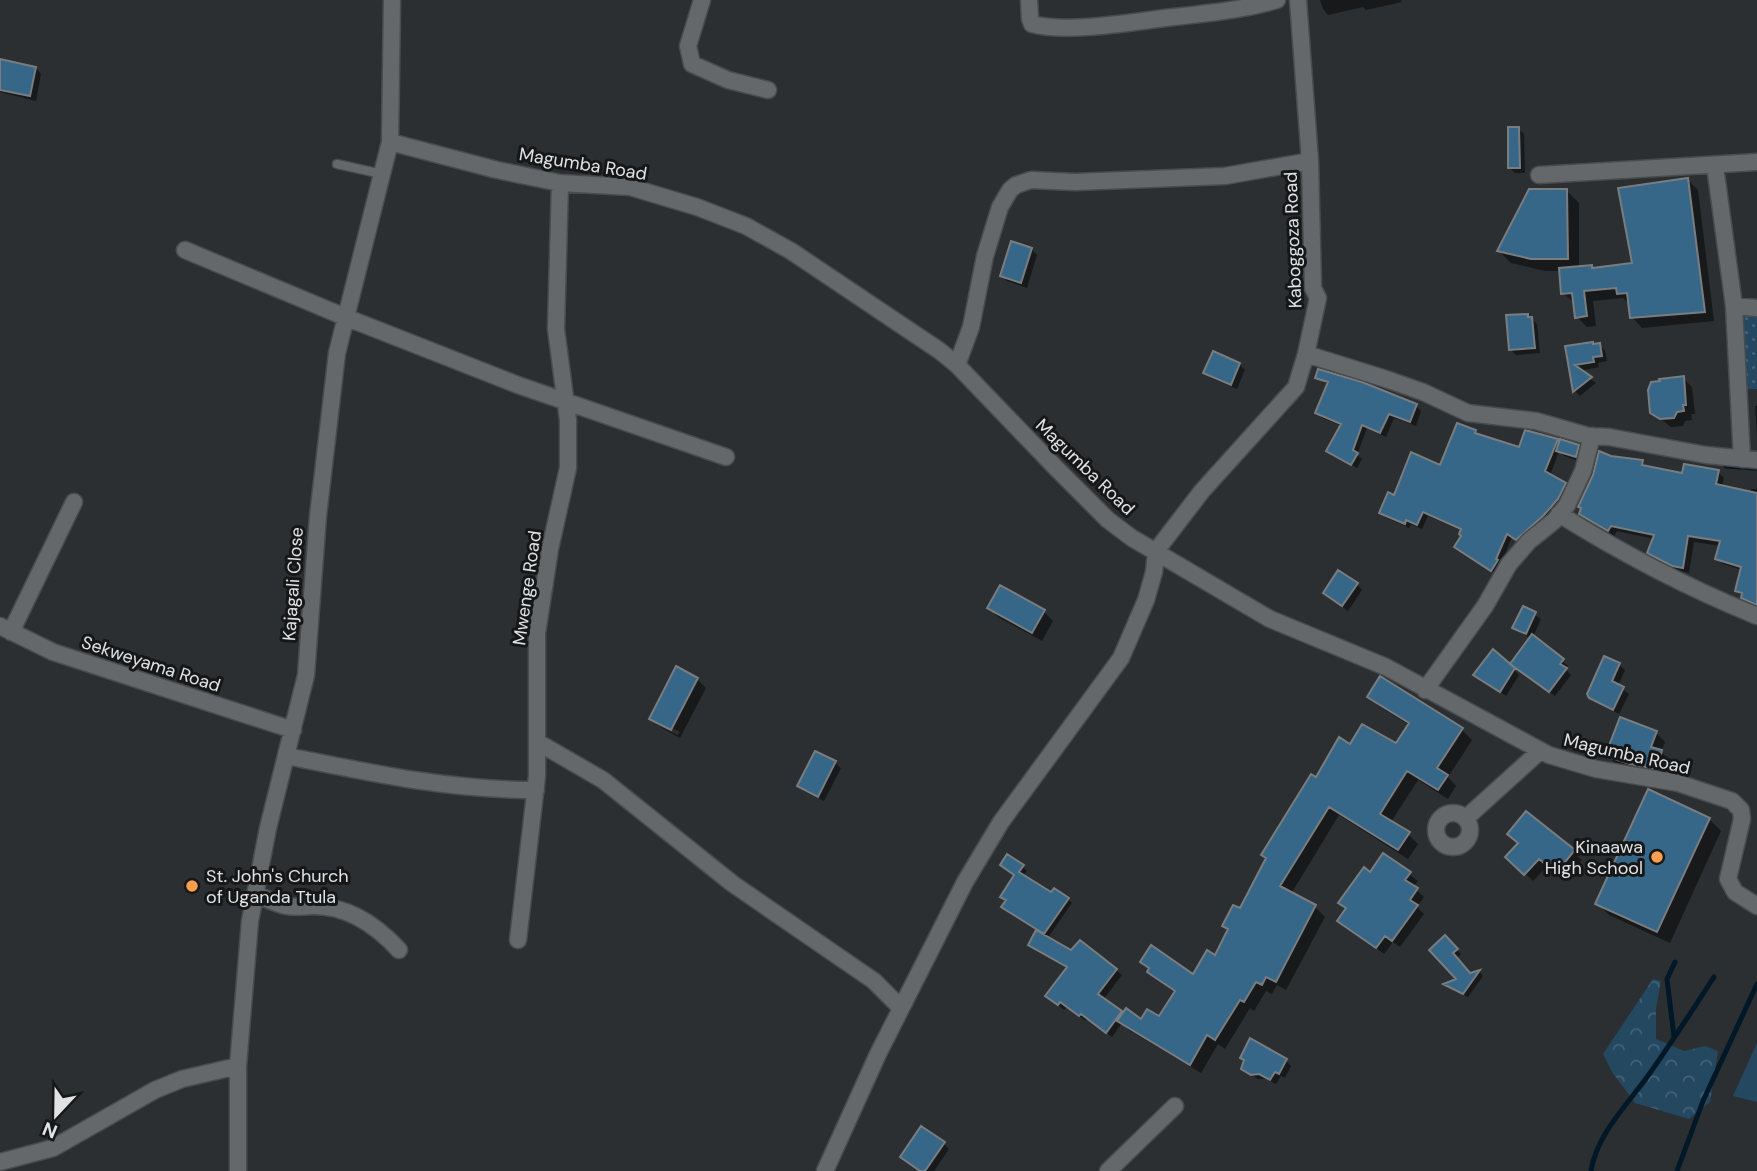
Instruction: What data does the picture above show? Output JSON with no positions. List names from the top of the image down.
{
  "streets": {
    "street": [
      "Magumba Road",
      "Kaboggoza Road",
      "Kajagali Close",
      "Mwenge Road",
      "Sekweyama Road"
    ]
  },
  "crossings": [
    ["Magumba Road", "Kaboggoza Road"],
    ["Magumba Road", "Kajagali Close"],
    ["Magumba Road", "Mwenge Road"],
    ["Kajagali Close", "Sekweyama Road"]
  ],
  "places": ["Kinaawa High School", "St. John's Church of Uganda Ttula"],
  "north": "bottom"
}
